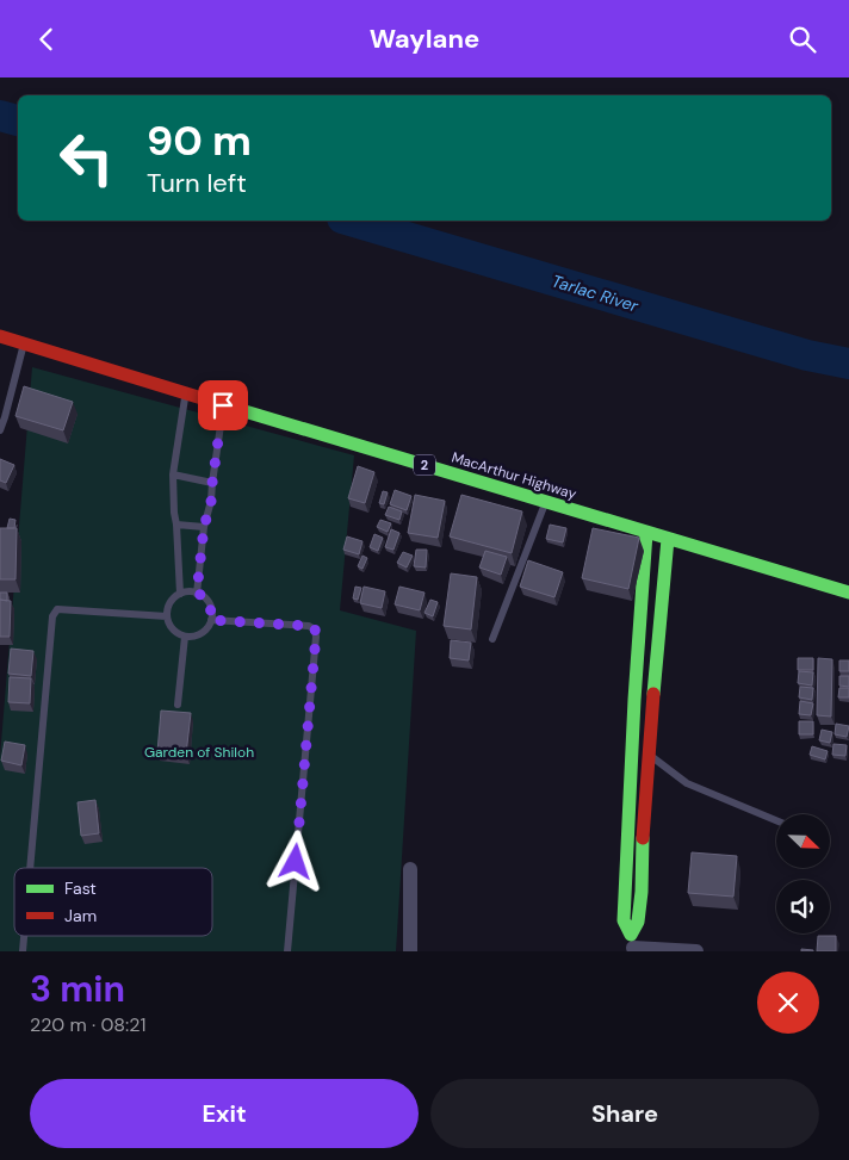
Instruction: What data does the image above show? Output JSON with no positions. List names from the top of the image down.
{
  "streets": {
    "main road": ["2", "MacArthur Highway"]
  },
  "water": ["Tarlac River"],
  "parks": ["Garden of Shiloh"],
  "legend": ["Fast", "Jam"],
  "north": "bottom right",
  "page": {
    "header": "Waylane",
    "turn": ["90 m", "Turn left"],
    "heading": ["3 min", "220 m · 08:21"],
    "buttons": ["Exit", "Share"]
  }
}
